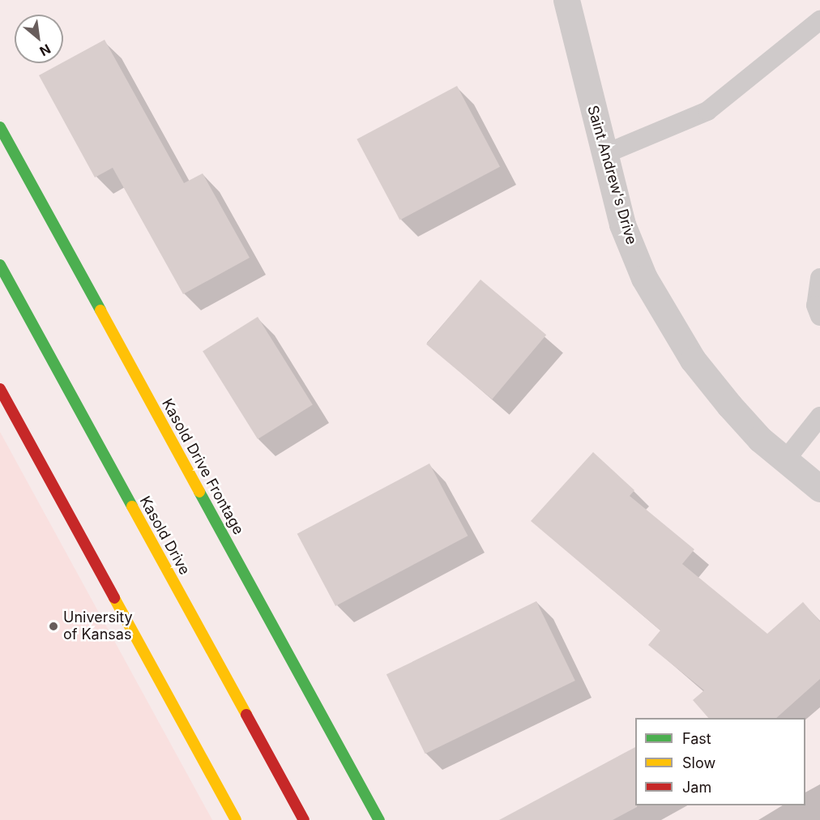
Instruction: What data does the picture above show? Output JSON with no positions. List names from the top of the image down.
{
  "streets": {
    "main road": ["Kasold Drive Frontage", "Kasold Drive"],
    "street": ["Saint Andrew's Drive"]
  },
  "places": ["University of Kansas"],
  "legend": ["Fast", "Slow", "Jam"],
  "north": "bottom right"
}
